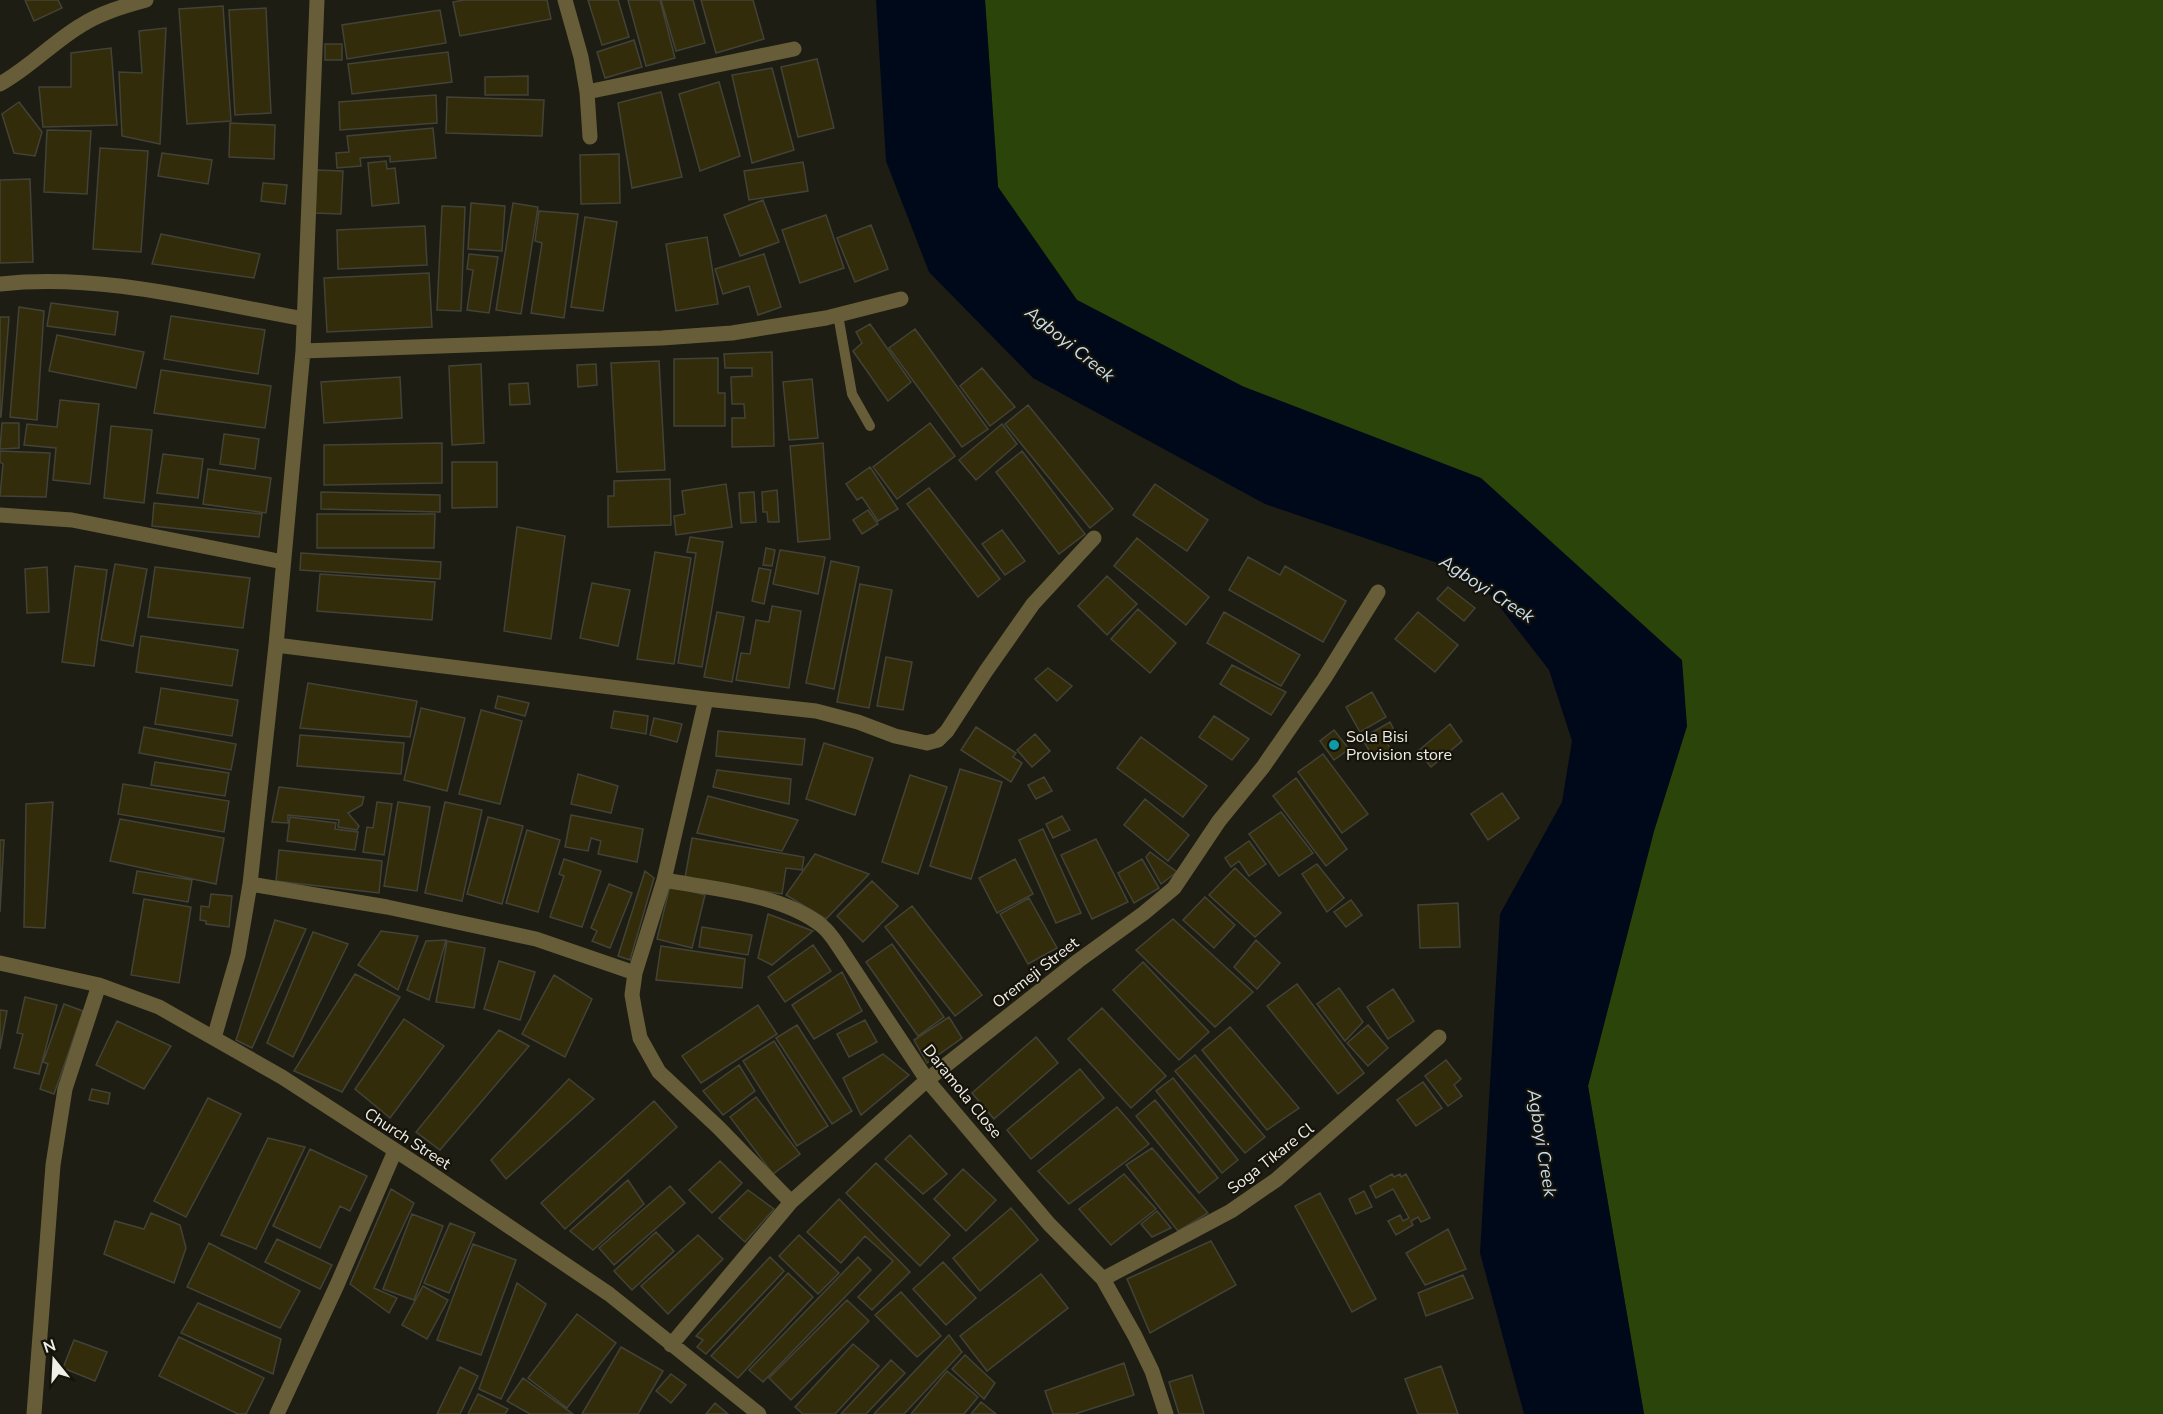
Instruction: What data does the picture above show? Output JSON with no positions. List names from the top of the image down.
{
  "streets": {
    "street": [
      "Oremeji Street",
      "Daramola Close",
      "Church Street",
      "Soga Tikare Cl"
    ]
  },
  "crossings": [
    ["Oremeji Street", "Daramola Close"],
    ["Oremeji Street", "Church Street"],
    ["Daramola Close", "Soga Tikare Cl"]
  ],
  "water": ["Agboyi Creek"],
  "places": ["Sola Bisi Provision store"],
  "north": "top"
}
